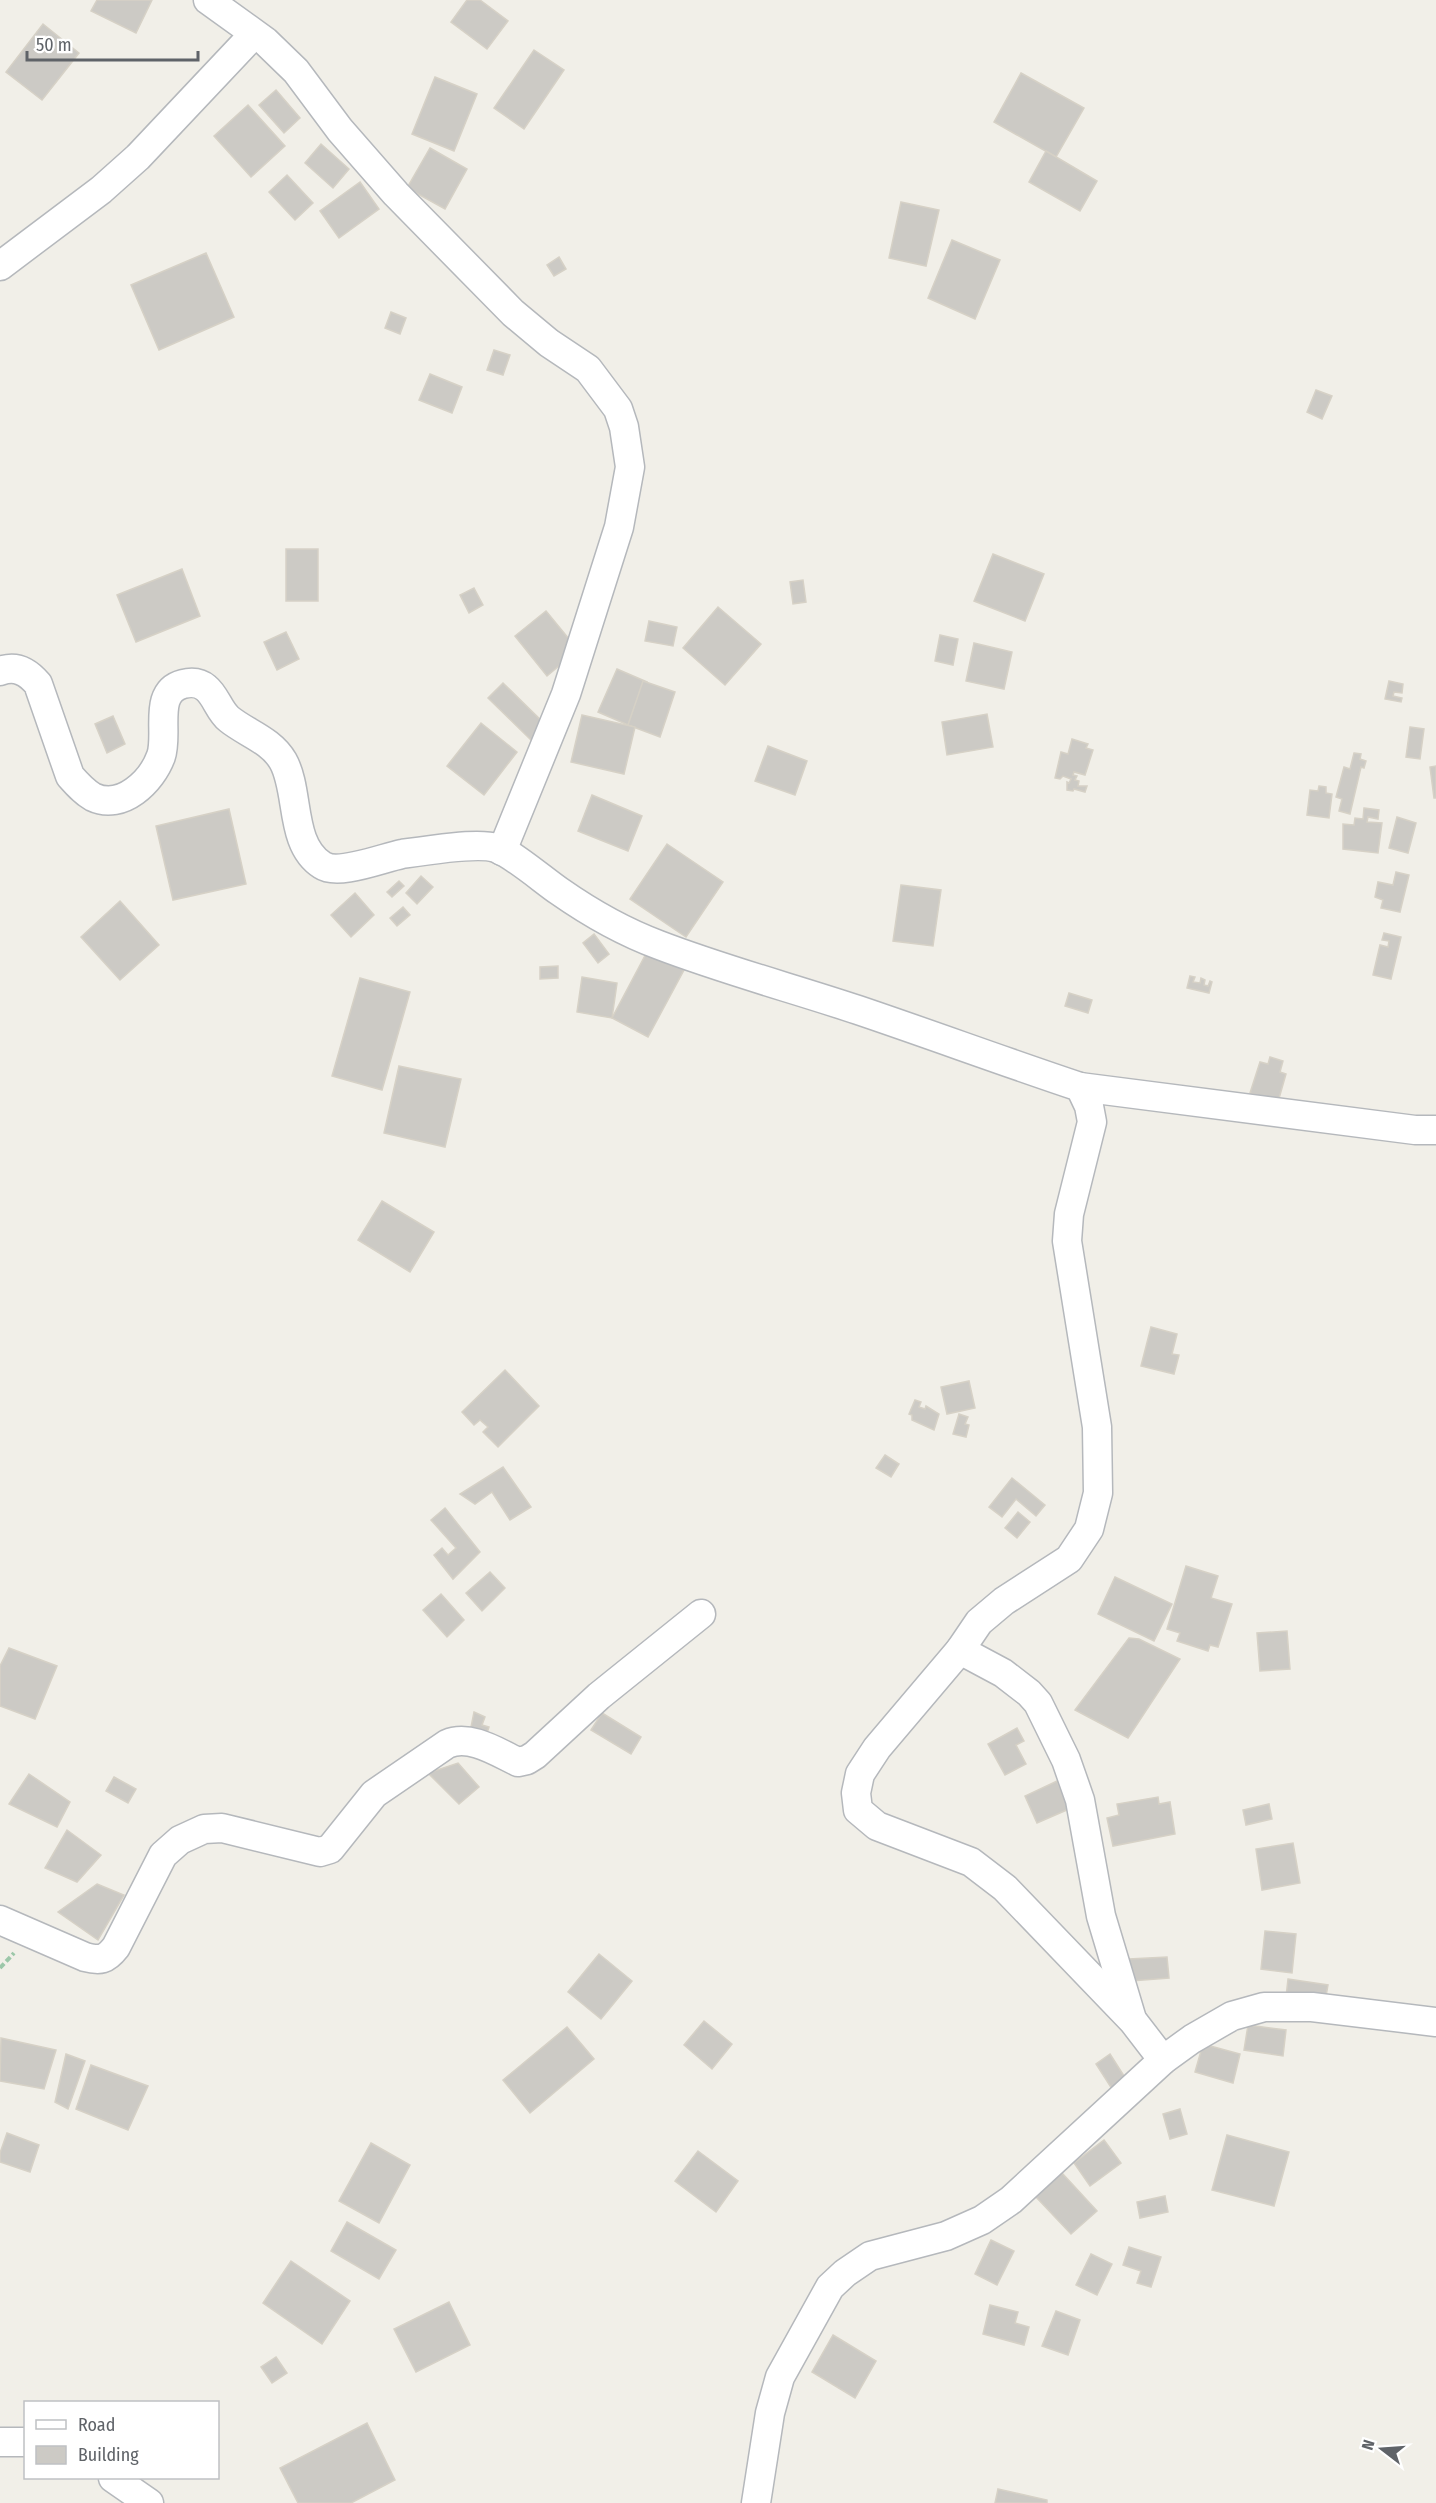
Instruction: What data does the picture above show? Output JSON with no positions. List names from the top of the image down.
{
  "legend": ["Road", "Building"],
  "scale_bar": "50 m",
  "north": "left"
}
